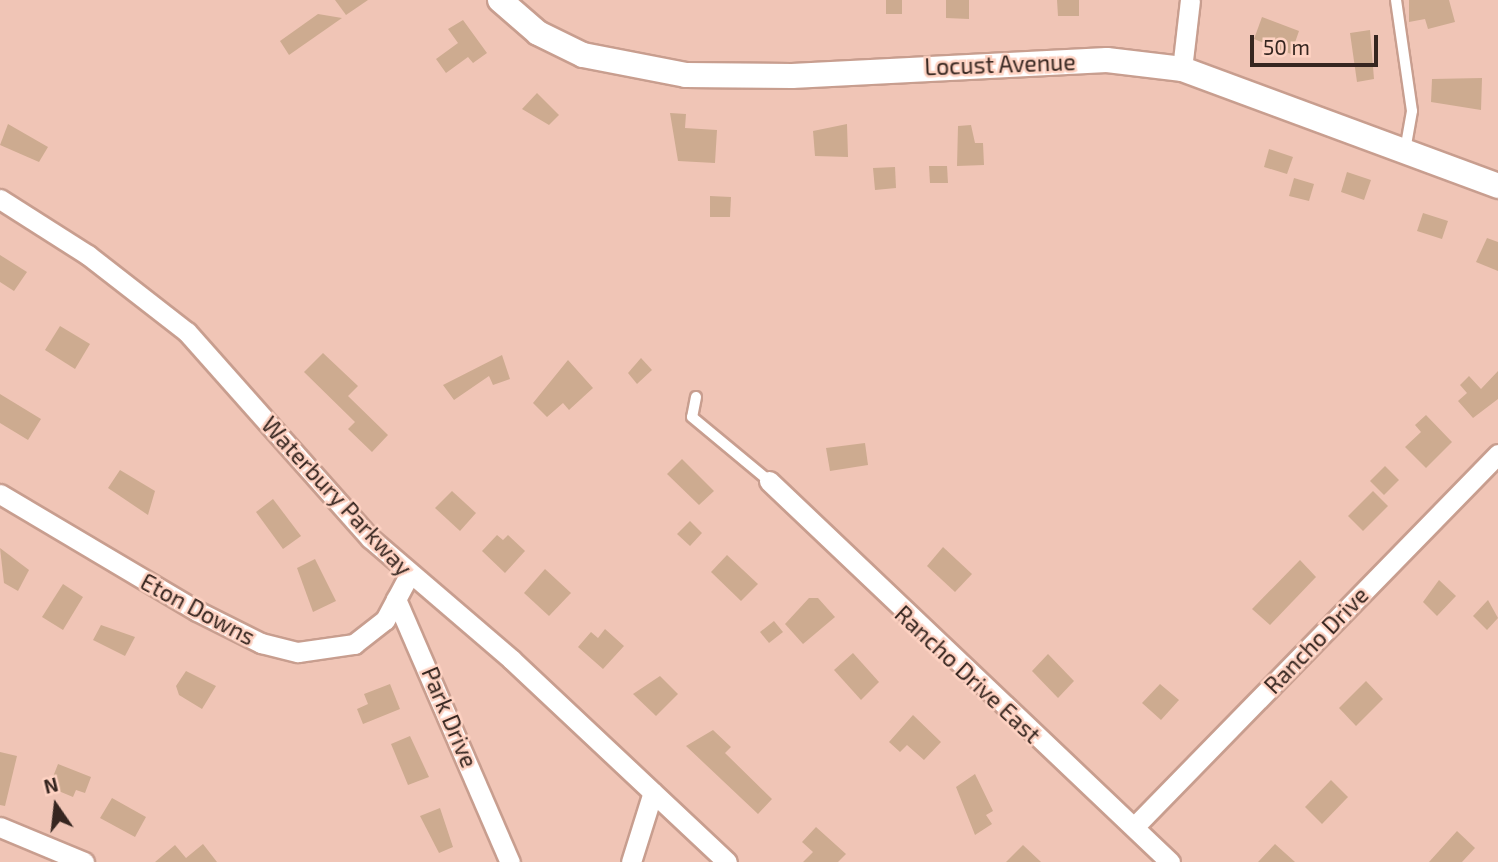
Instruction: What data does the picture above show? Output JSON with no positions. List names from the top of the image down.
{
  "streets": {
    "street": [
      "Locust Avenue",
      "Waterbury Parkway",
      "Eton Downs",
      "Rancho Drive",
      "Rancho Drive East",
      "Park Drive"
    ]
  },
  "crossings": [
    ["Eton Downs", "Park Drive"],
    ["Rancho Drive", "Rancho Drive East"]
  ],
  "scale_bar": "50 m",
  "north": "top"
}
